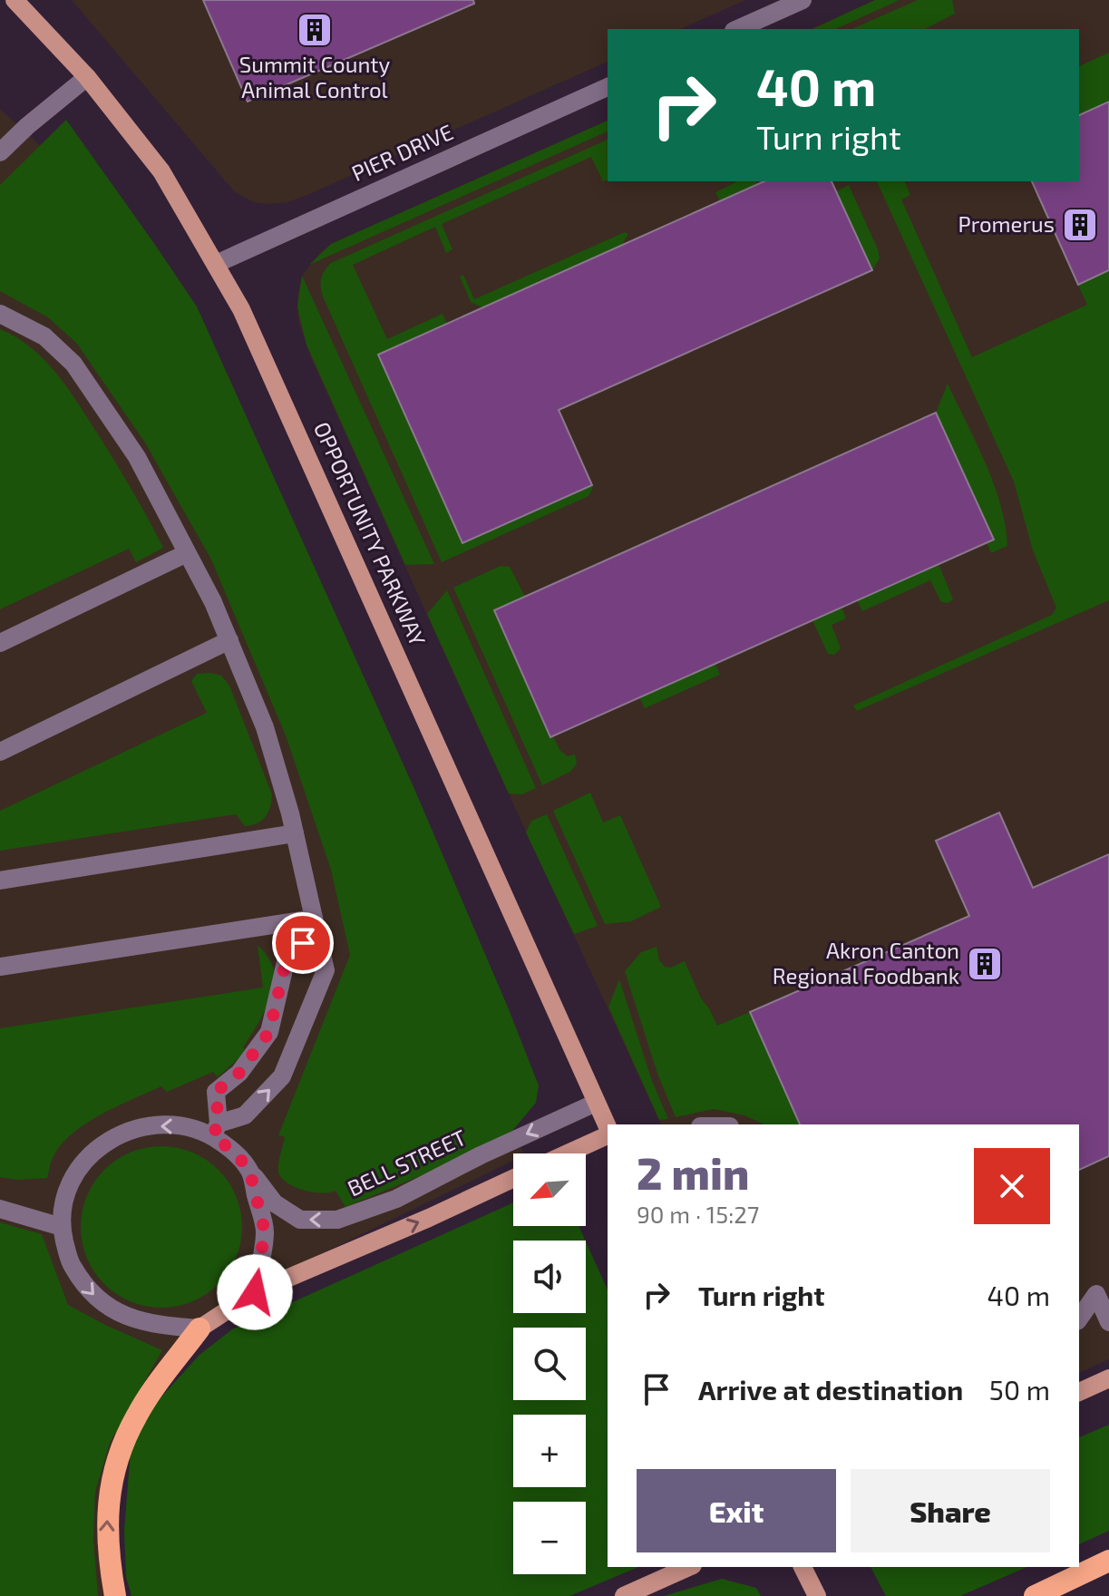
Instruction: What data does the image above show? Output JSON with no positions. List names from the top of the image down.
{
  "streets": {
    "main road": ["OPPORTUNITY PARKWAY"],
    "street": ["PIER DRIVE", "BELL STREET"]
  },
  "crossings": [
    ["PIER DRIVE", "OPPORTUNITY PARKWAY"],
    ["OPPORTUNITY PARKWAY", "BELL STREET"]
  ],
  "places": {
    "building": ["Summit County Animal Control", "Promerus", "Akron Canton Regional Foodbank"]
  },
  "north": "bottom left",
  "page": {
    "turn": ["40 m", "Turn right"],
    "heading": ["2 min", "90 m · 15:27"],
    "map_buttons": ["+", "−"],
    "list": [
      {
        "name": "Turn right",
        "value": "40 m"
      },
      {
        "name": "Arrive at destination",
        "value": "50 m"
      }
    ],
    "buttons": ["Exit", "Share"]
  }
}
